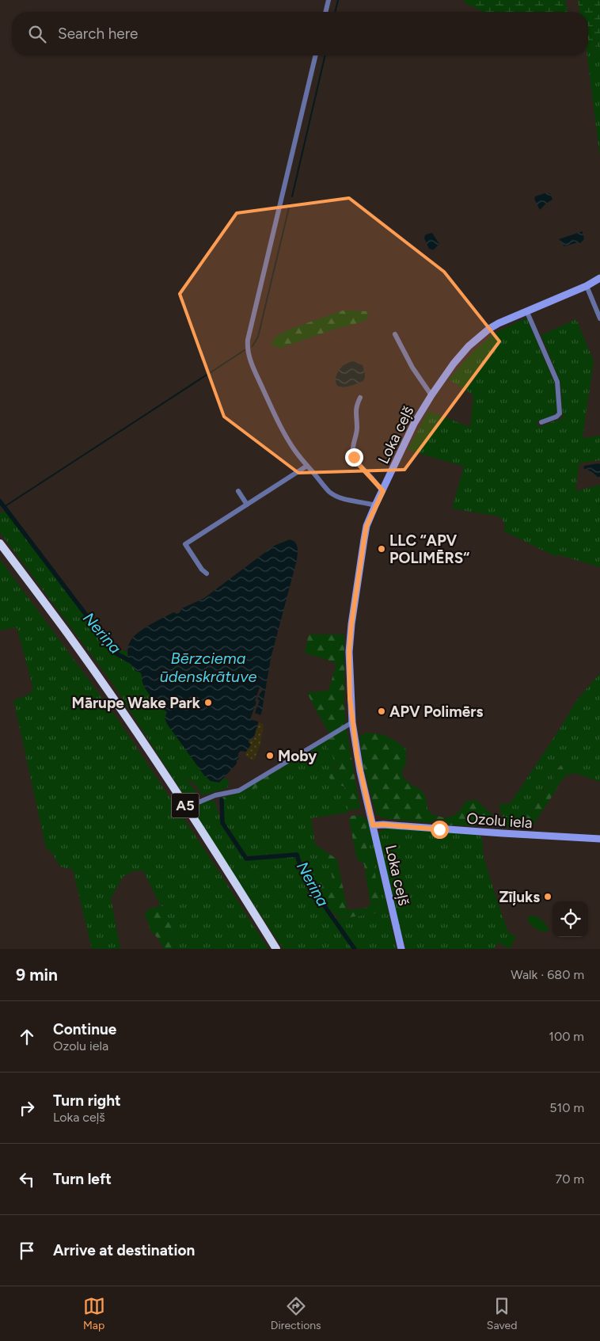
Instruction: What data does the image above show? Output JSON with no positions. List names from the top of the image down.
{
  "streets": {
    "highway": ["A5"],
    "main road": ["Loka ceļš", "Ozolu iela"]
  },
  "crossings": [
    ["Loka ceļš", "Ozolu iela"]
  ],
  "water": ["Neriņa", "Bērzciema ūdenskrātuve"],
  "places": [
    "LLC “APV POLIMĒRS“",
    "Mārupe Wake Park",
    "APV Polimērs",
    "Moby",
    "Zīļuks"
  ],
  "page": {
    "search": "Search here",
    "heading": ["9 min", "Walk · 680 m"],
    "list": [
      ["Continue", "Ozolu iela", "100 m"],
      ["Turn right", "Loka ceļš", "510 m"],
      ["Turn left", "70 m"],
      "Arrive at destination"
    ],
    "nav": ["Map", "Directions", "Saved"]
  }
}
